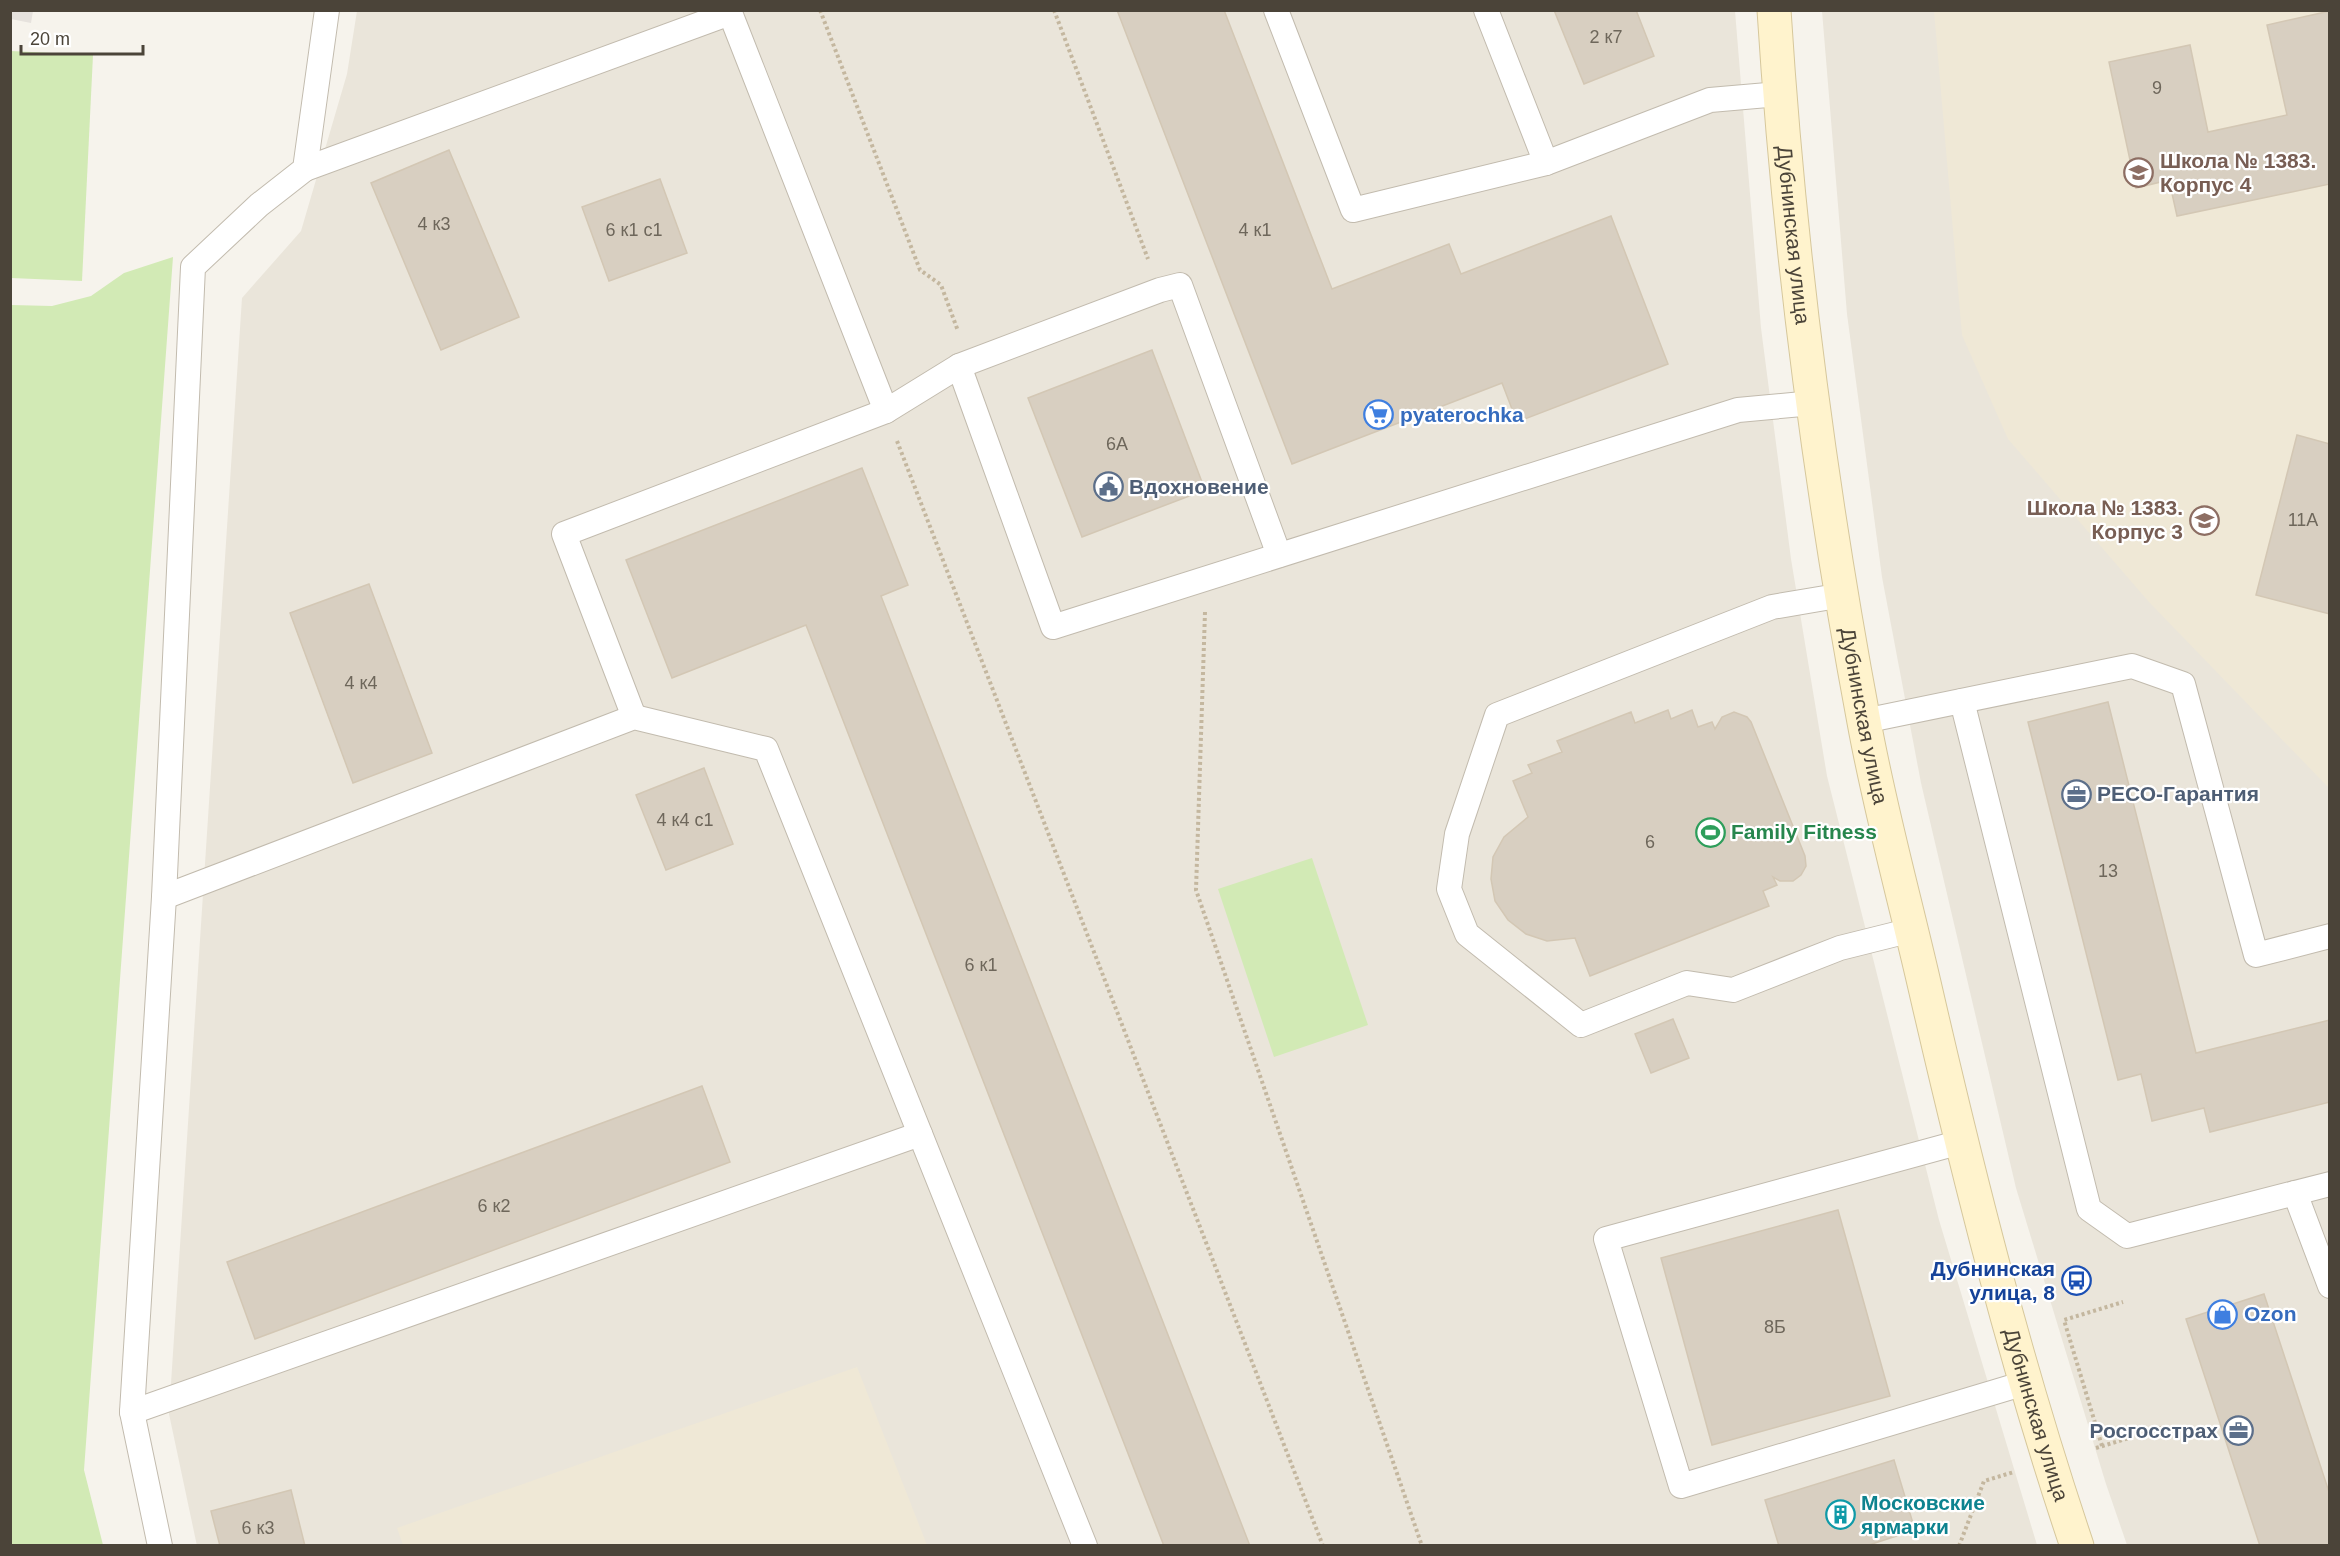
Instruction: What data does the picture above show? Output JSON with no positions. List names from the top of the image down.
{
  "streets": {
    "main road": ["Дубнинская улица"]
  },
  "places": {
    "school or university": ["Школа № 1383. Корпус 4", "Школа № 1383. Корпус 3"],
    "supermarket": ["pyaterochka"],
    "public building": ["Вдохновение"],
    "office": ["РЕСО-Гарантия", "Росгосстрах"],
    "sports": ["Family Fitness"],
    "bus stop": ["Дубнинская улица, 8"],
    "shop": ["Ozon"],
    "building": ["Московские ярмарки"]
  },
  "house_numbers": [
    "2 к7",
    "9",
    "4 к3",
    "6 к1 с1",
    "4 к1",
    "6А",
    "11А",
    "4 к4",
    "4 к4 с1",
    "6",
    "13",
    "6 к1",
    "6 к2",
    "8Б",
    "6 к3"
  ],
  "scale_bar": "20 m"
}
